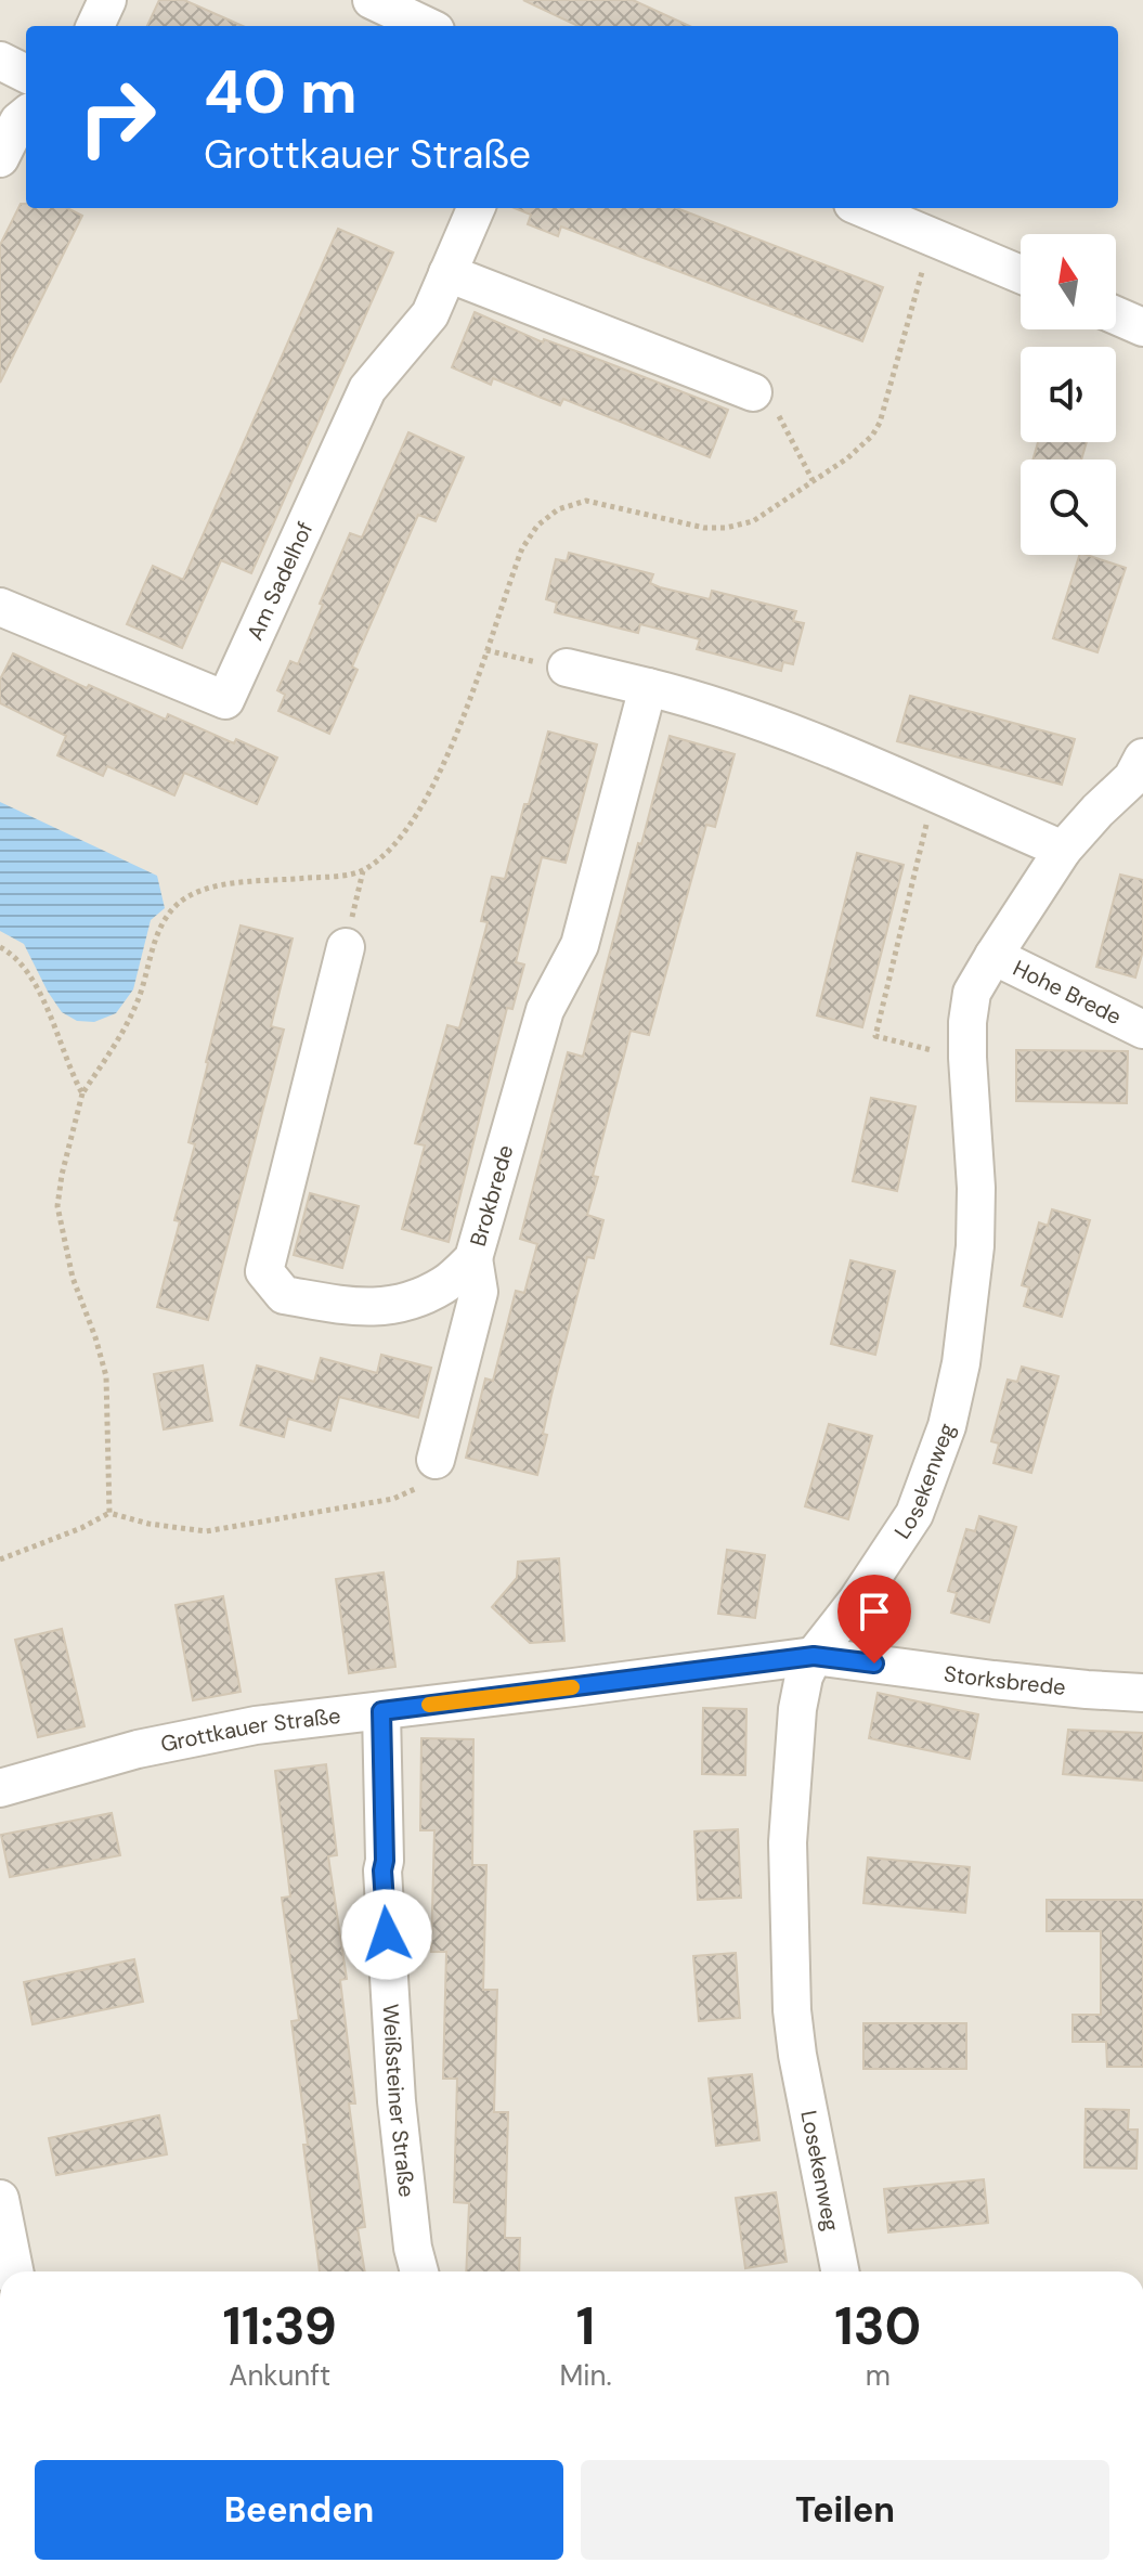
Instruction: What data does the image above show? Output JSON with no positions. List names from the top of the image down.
{
  "streets": {
    "street": [
      "Am Sadelhof",
      "Hohe Brede",
      "Brokbrede",
      "Losekenweg",
      "Storksbrede",
      "Grottkauer Straße",
      "Weißsteiner Straße"
    ]
  },
  "crossings": [
    ["Hohe Brede", "Losekenweg"],
    ["Losekenweg", "Storksbrede"],
    ["Losekenweg", "Grottkauer Straße"],
    ["Storksbrede", "Grottkauer Straße"],
    ["Grottkauer Straße", "Weißsteiner Straße"]
  ],
  "north": "top",
  "page": {
    "turn": ["40 m", "Grottkauer Straße"],
    "eta": [
      "11:39",
      "Ankunft",
      "1",
      "Min.",
      "130",
      "m"
    ],
    "buttons": ["Beenden", "Teilen"]
  }
}
